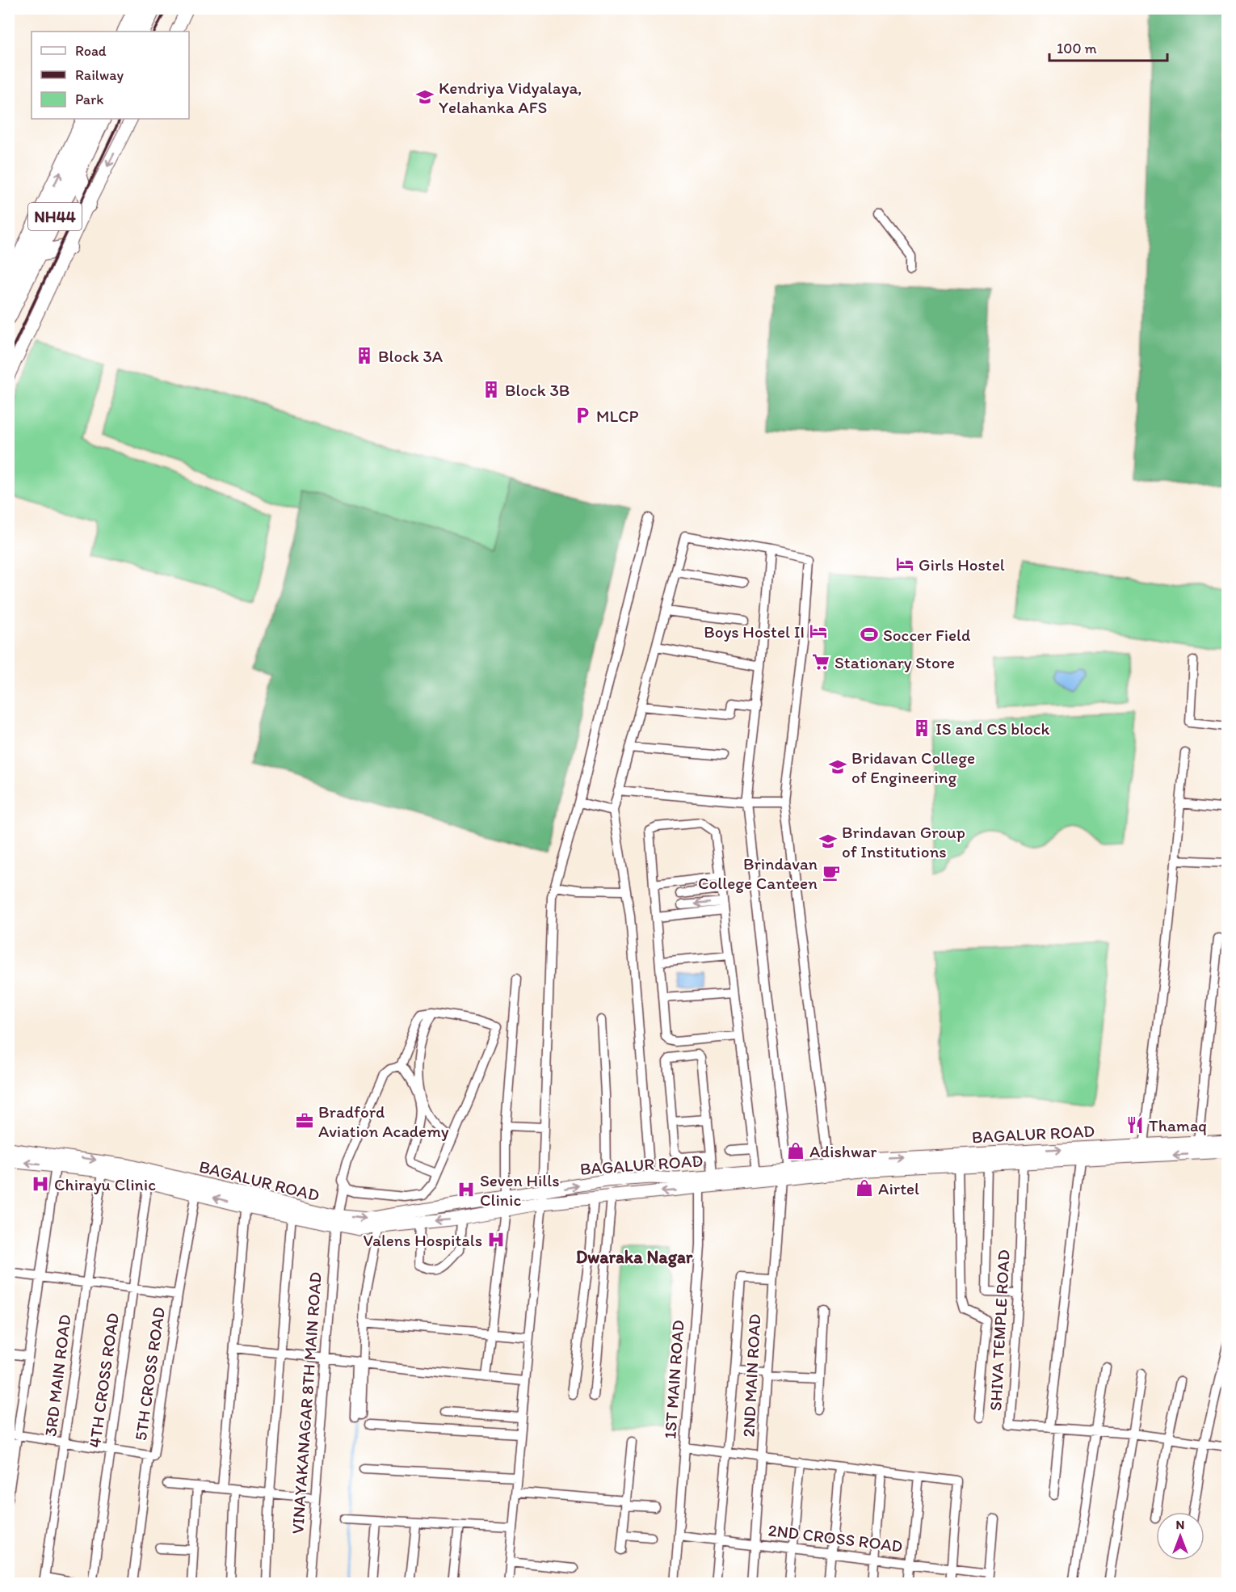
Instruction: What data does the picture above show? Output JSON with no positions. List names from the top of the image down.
{
  "streets": {
    "highway": ["NH44"],
    "main road": ["BAGALUR ROAD"],
    "street": [
      "SHIVA TEMPLE ROAD",
      "5TH CROSS ROAD",
      "3RD MAIN ROAD",
      "2ND MAIN ROAD",
      "1ST MAIN ROAD",
      "4TH CROSS ROAD",
      "VINAYAKANAGAR 8TH MAIN ROAD",
      "2ND CROSS ROAD"
    ]
  },
  "crossings": [
    ["BAGALUR ROAD", "SHIVA TEMPLE ROAD"],
    ["BAGALUR ROAD", "5TH CROSS ROAD"],
    ["BAGALUR ROAD", "3RD MAIN ROAD"],
    ["BAGALUR ROAD", "2ND MAIN ROAD"],
    ["BAGALUR ROAD", "1ST MAIN ROAD"],
    ["BAGALUR ROAD", "4TH CROSS ROAD"],
    ["BAGALUR ROAD", "VINAYAKANAGAR 8TH MAIN ROAD"],
    ["2ND MAIN ROAD", "2ND CROSS ROAD"],
    ["1ST MAIN ROAD", "2ND CROSS ROAD"]
  ],
  "districts": ["Dwaraka Nagar"],
  "places": {
    "school or university": ["Kendriya Vidyalaya, Yelahanka AFS", "Bridavan College of Engineering", "Brindavan Group of Institutions"],
    "building": ["Block 3A", "Block 3B", "IS and CS block"],
    "parking": ["MLCP"],
    "hotel": ["Girls Hostel", "Boys Hostel II"],
    "sports": ["Soccer Field"],
    "supermarket": ["Stationary Store"],
    "cafe": ["Brindavan College Canteen"],
    "office": ["Bradford Aviation Academy"],
    "restaurant": ["Thamaq"],
    "shop": ["Adishwar", "Airtel"],
    "hospital": ["Chirayu Clinic", "Seven Hills Clinic", "Valens Hospitals"]
  },
  "legend": ["Road", "Railway", "Park"],
  "scale_bar": "100 m",
  "north": "top"
}
